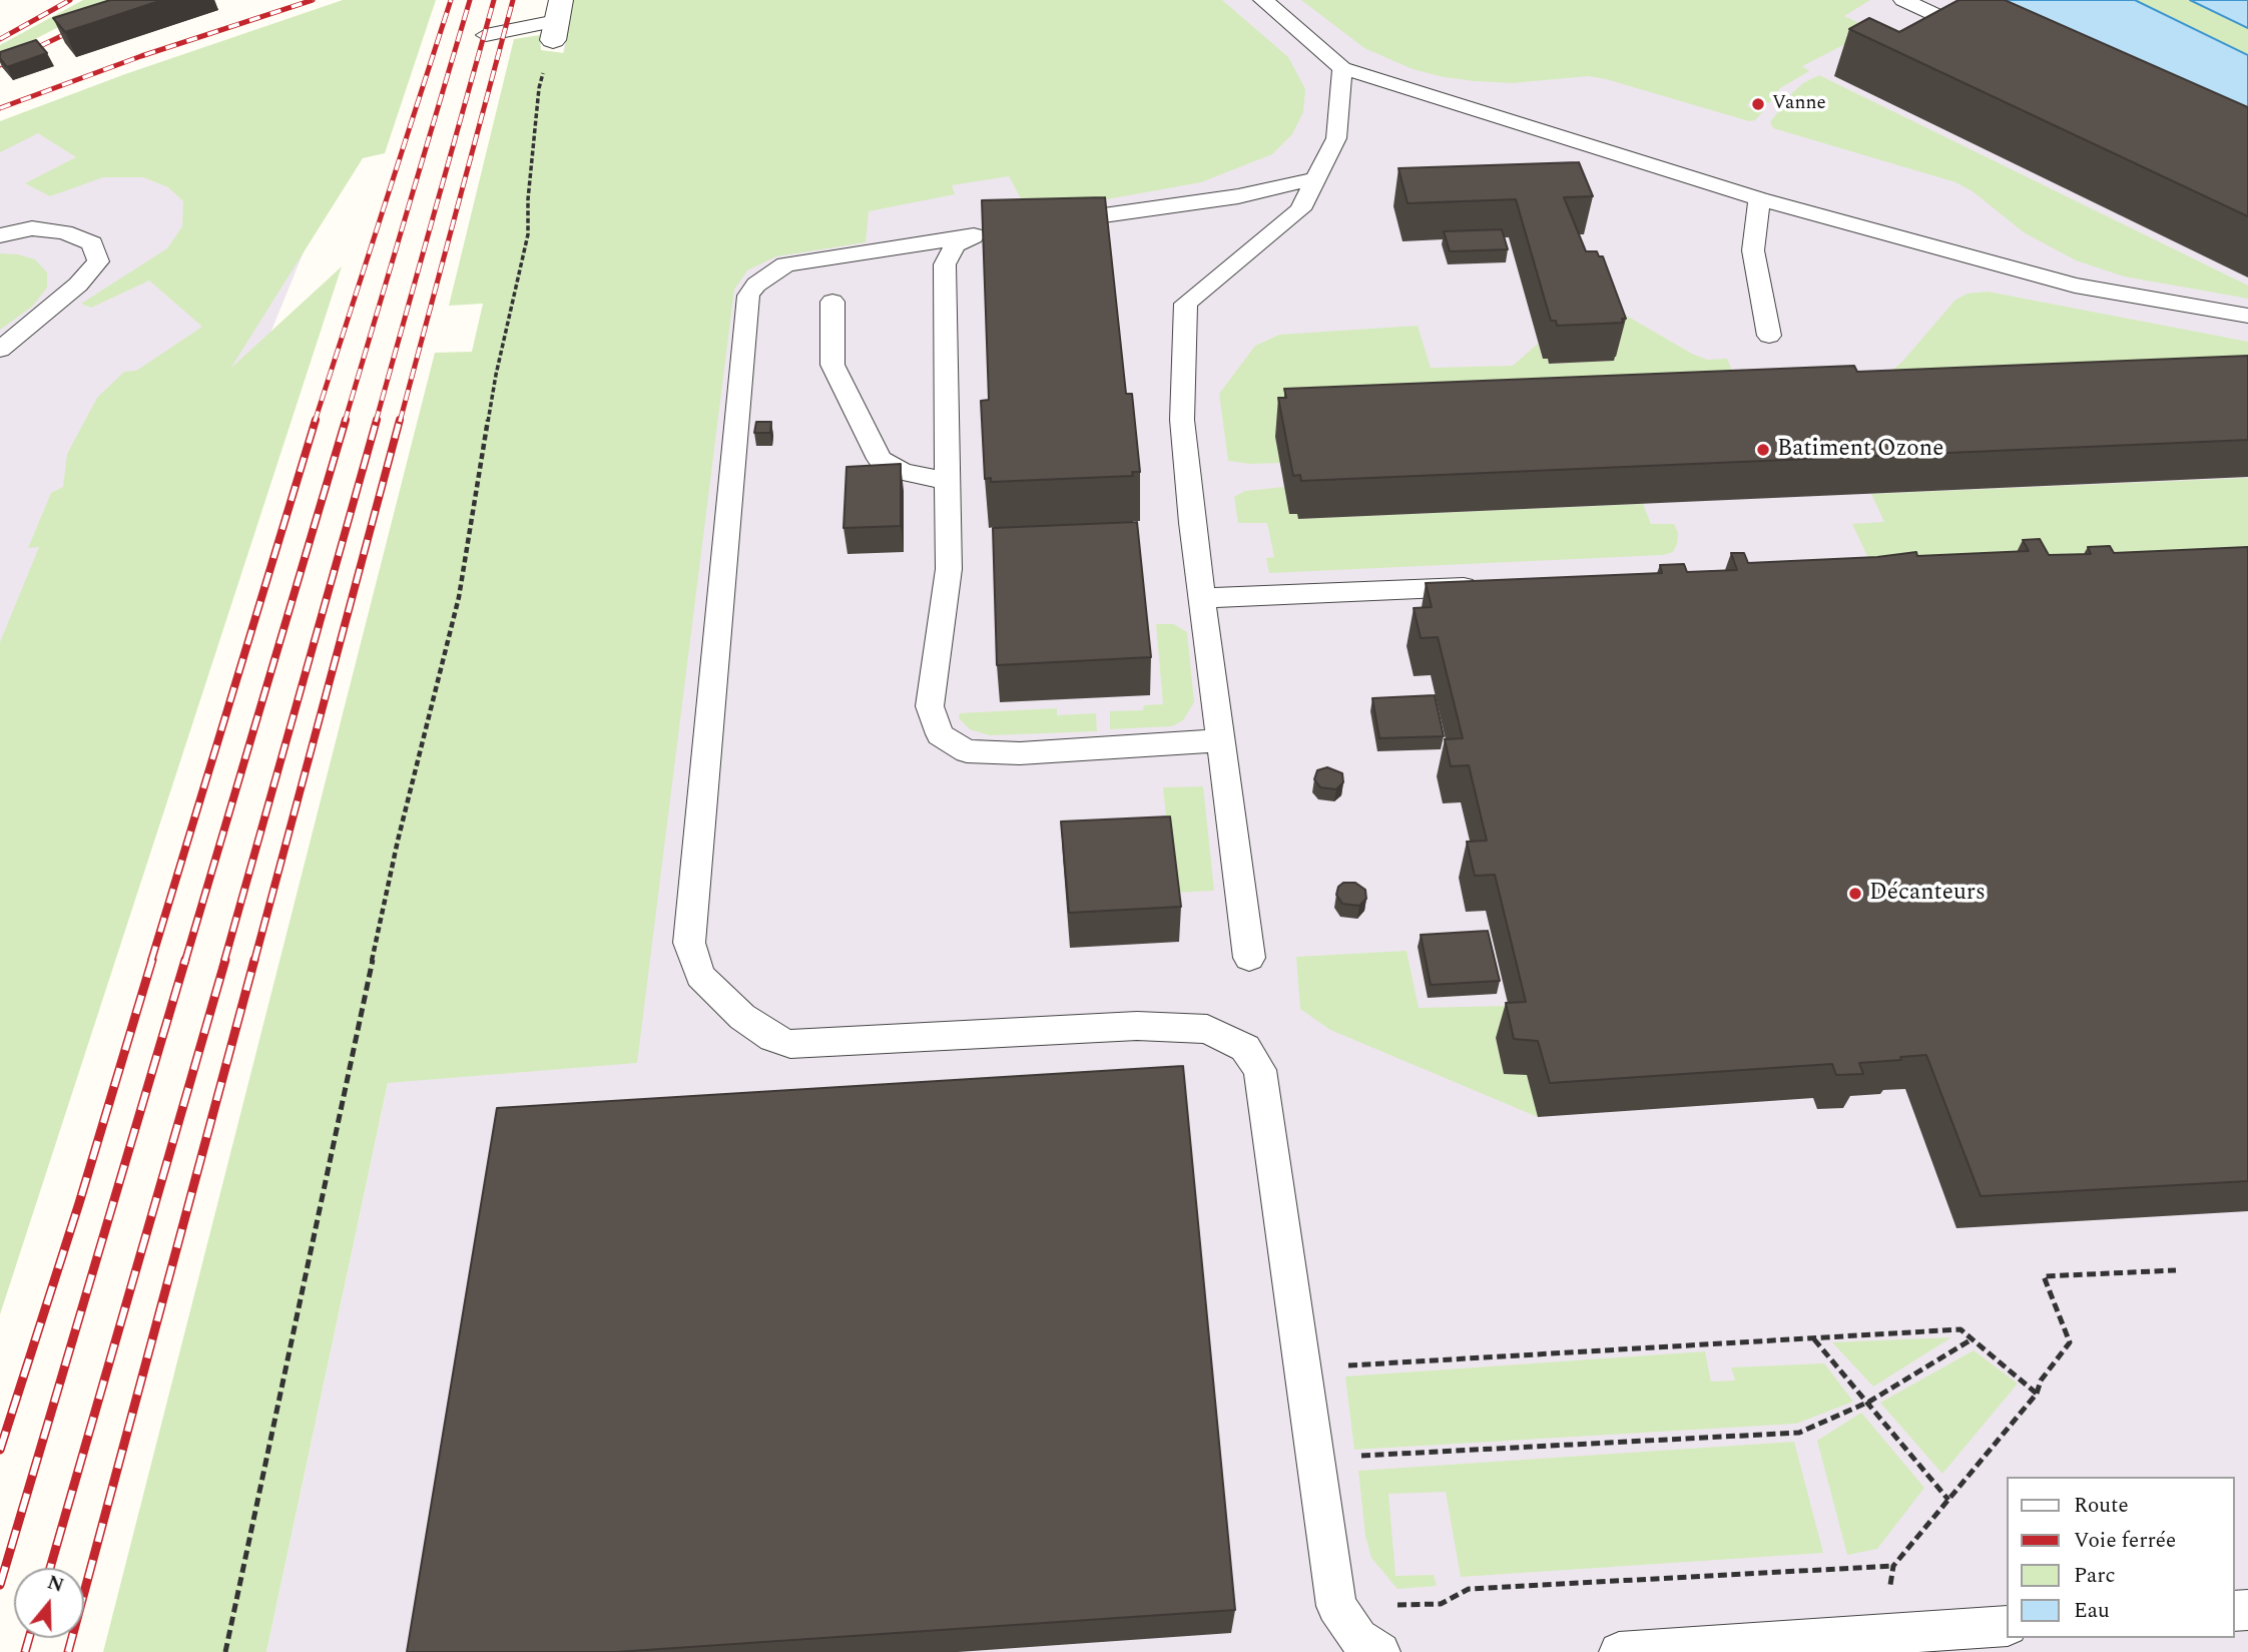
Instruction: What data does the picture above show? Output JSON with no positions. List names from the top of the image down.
{
  "places": ["Vanne", "Batiment Ozone", "Décanteurs"],
  "legend": [
    "Route",
    "Voie ferrée",
    "Parc",
    "Eau"
  ],
  "north": "top"
}
